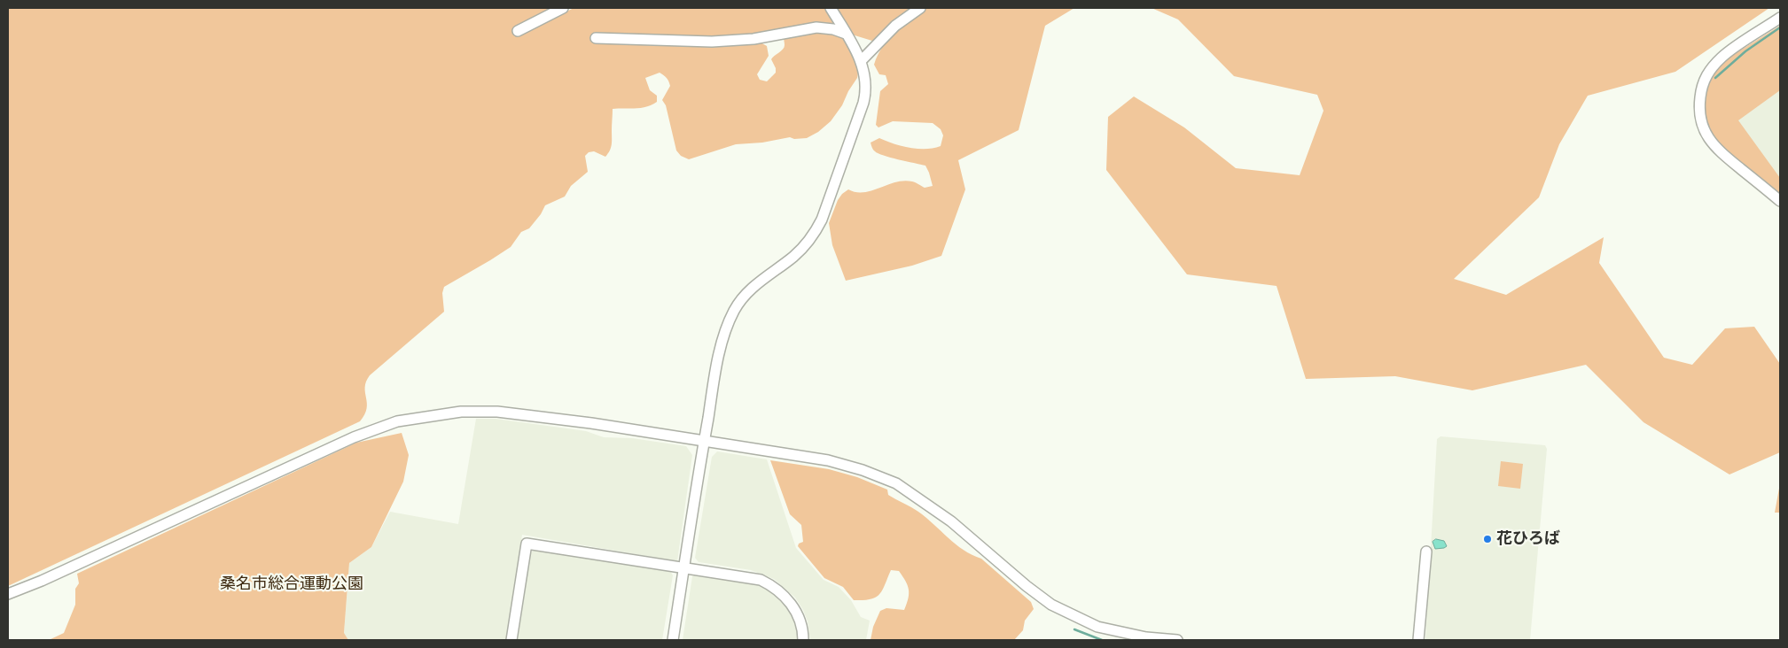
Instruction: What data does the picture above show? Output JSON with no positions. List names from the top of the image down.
{
  "parks": ["桑名市総合運動公園"],
  "places": ["花ひろば"]
}
